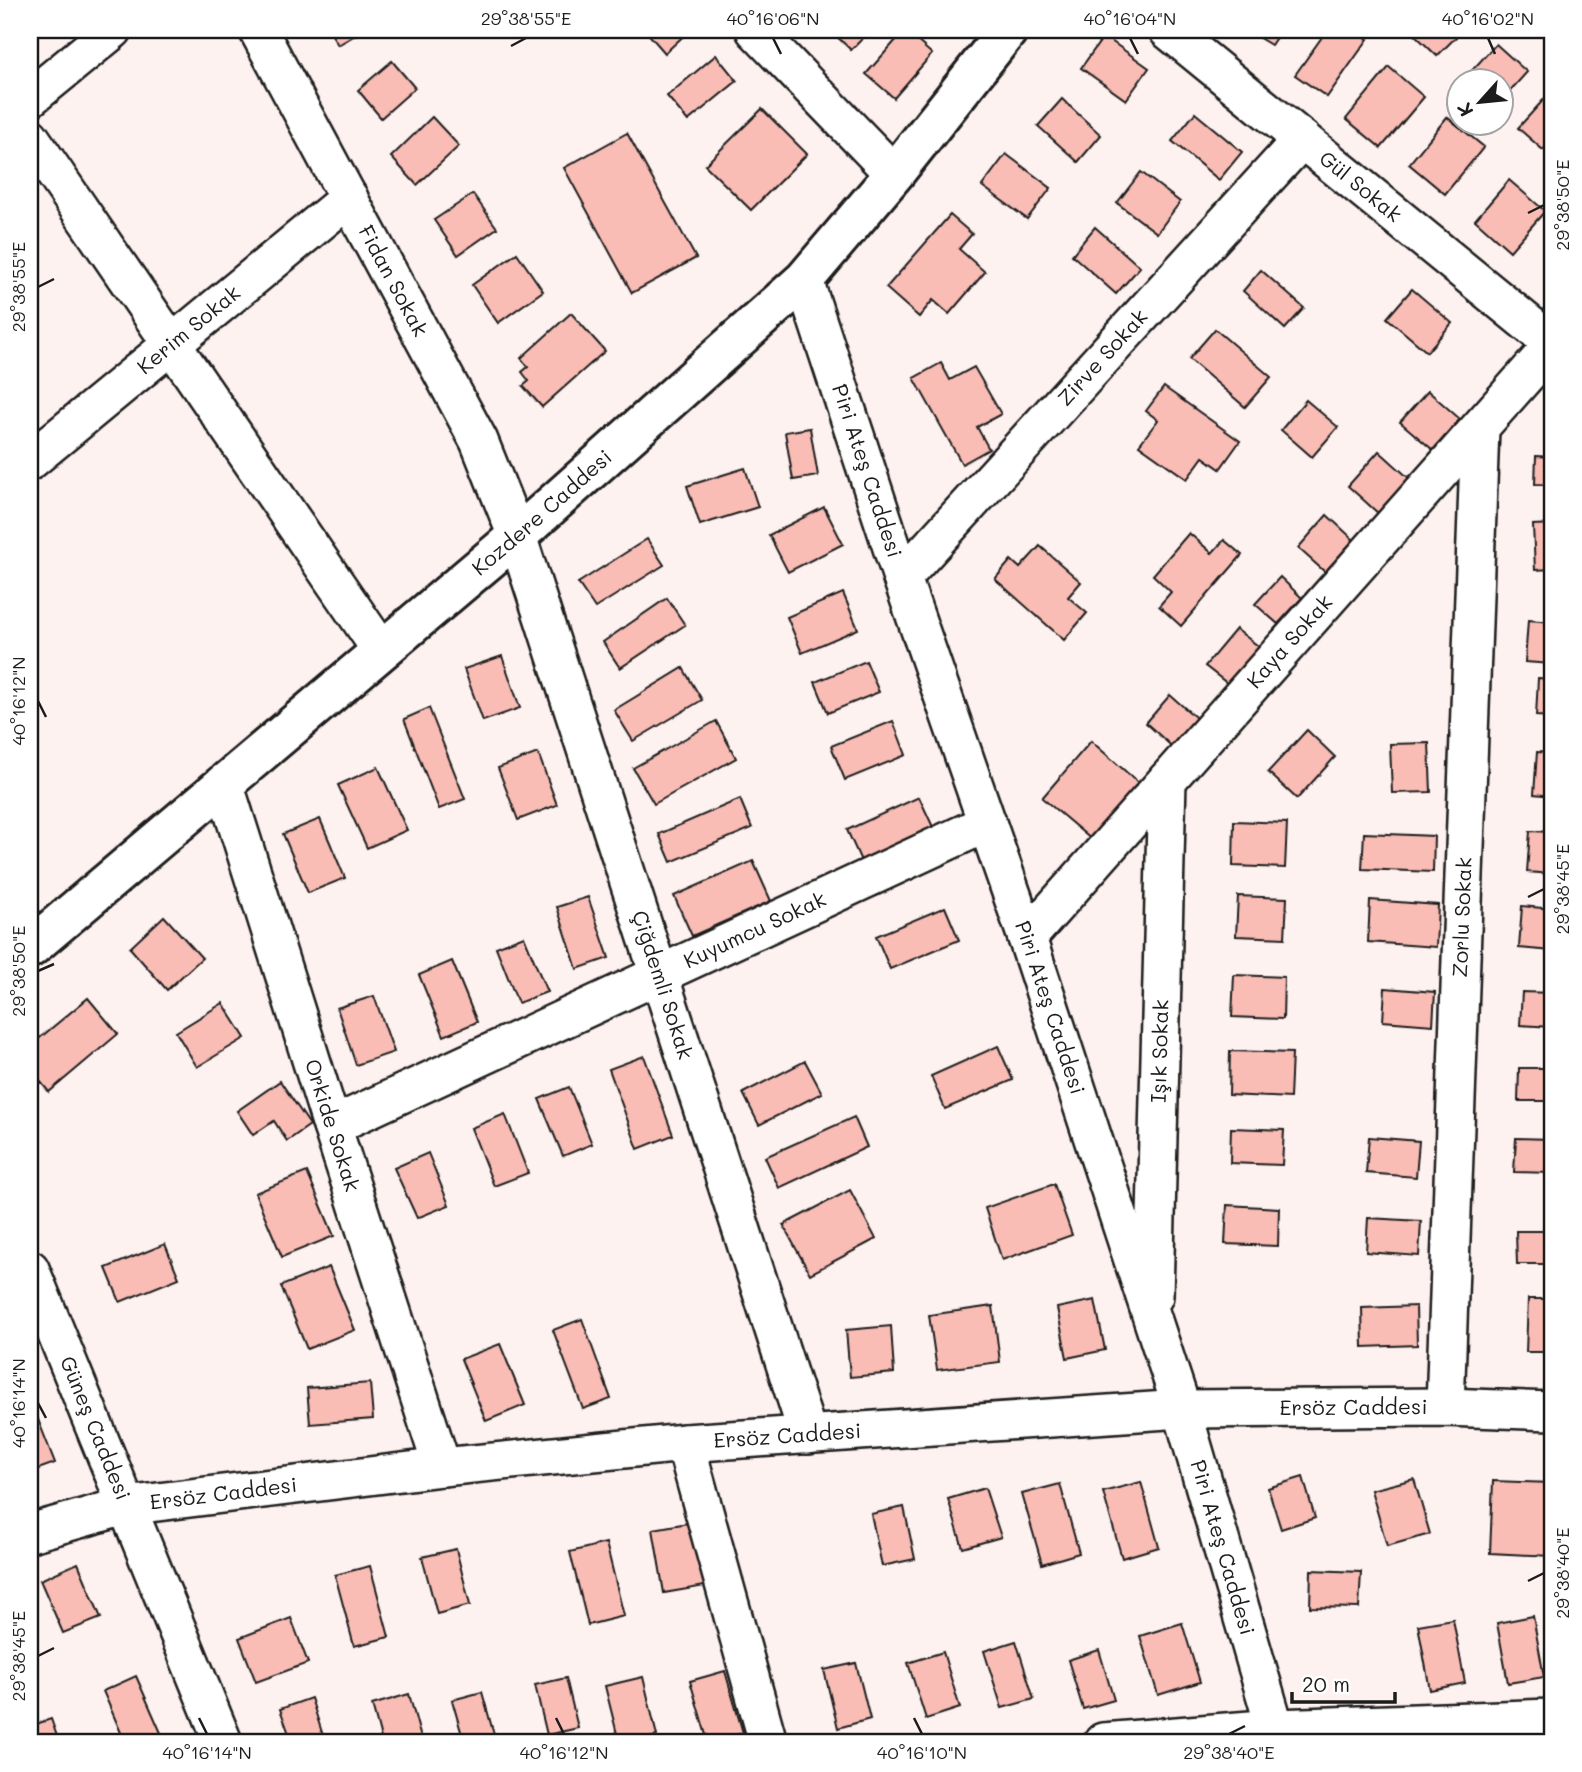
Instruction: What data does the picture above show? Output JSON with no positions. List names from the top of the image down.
{
  "streets": {
    "street": [
      "Gül Sokak",
      "Fidan Sokak",
      "Kerim Sokak",
      "Zirve Sokak",
      "Piri Ateş Caddesi",
      "Kozdere Caddesi",
      "Kaya Sokak",
      "Zorlu Sokak",
      "Kuyumcu Sokak",
      "Çiğdemli Sokak",
      "Işık Sokak",
      "Orkide Sokak",
      "Ersöz Caddesi",
      "Güneş Caddesi"
    ]
  },
  "crossings": [
    ["Gül Sokak", "Zirve Sokak"],
    ["Gül Sokak", "Kaya Sokak"],
    ["Fidan Sokak", "Kerim Sokak"],
    ["Fidan Sokak", "Kozdere Caddesi"],
    ["Fidan Sokak", "Çiğdemli Sokak"],
    ["Zirve Sokak", "Piri Ateş Caddesi"],
    ["Piri Ateş Caddesi", "Kozdere Caddesi"],
    ["Piri Ateş Caddesi", "Kaya Sokak"],
    ["Piri Ateş Caddesi", "Kuyumcu Sokak"],
    ["Piri Ateş Caddesi", "Işık Sokak"],
    ["Piri Ateş Caddesi", "Ersöz Caddesi"],
    ["Kozdere Caddesi", "Çiğdemli Sokak"],
    ["Kozdere Caddesi", "Orkide Sokak"],
    ["Kaya Sokak", "Zorlu Sokak"],
    ["Kaya Sokak", "Işık Sokak"],
    ["Zorlu Sokak", "Ersöz Caddesi"],
    ["Kuyumcu Sokak", "Çiğdemli Sokak"],
    ["Kuyumcu Sokak", "Orkide Sokak"],
    ["Çiğdemli Sokak", "Ersöz Caddesi"],
    ["Orkide Sokak", "Ersöz Caddesi"],
    ["Ersöz Caddesi", "Güneş Caddesi"]
  ],
  "scale_bar": "20 m",
  "north": "bottom left",
  "coordinates": [
    "29°38'55\"E",
    "40°16'06\"N",
    "40°16'04\"N",
    "40°16'02\"N",
    "29°38'50\"E",
    "40°16'12\"N",
    "29°38'45\"E",
    "40°16'14\"N",
    "29°38'40\"E",
    "40°16'10\"N"
  ]
}
